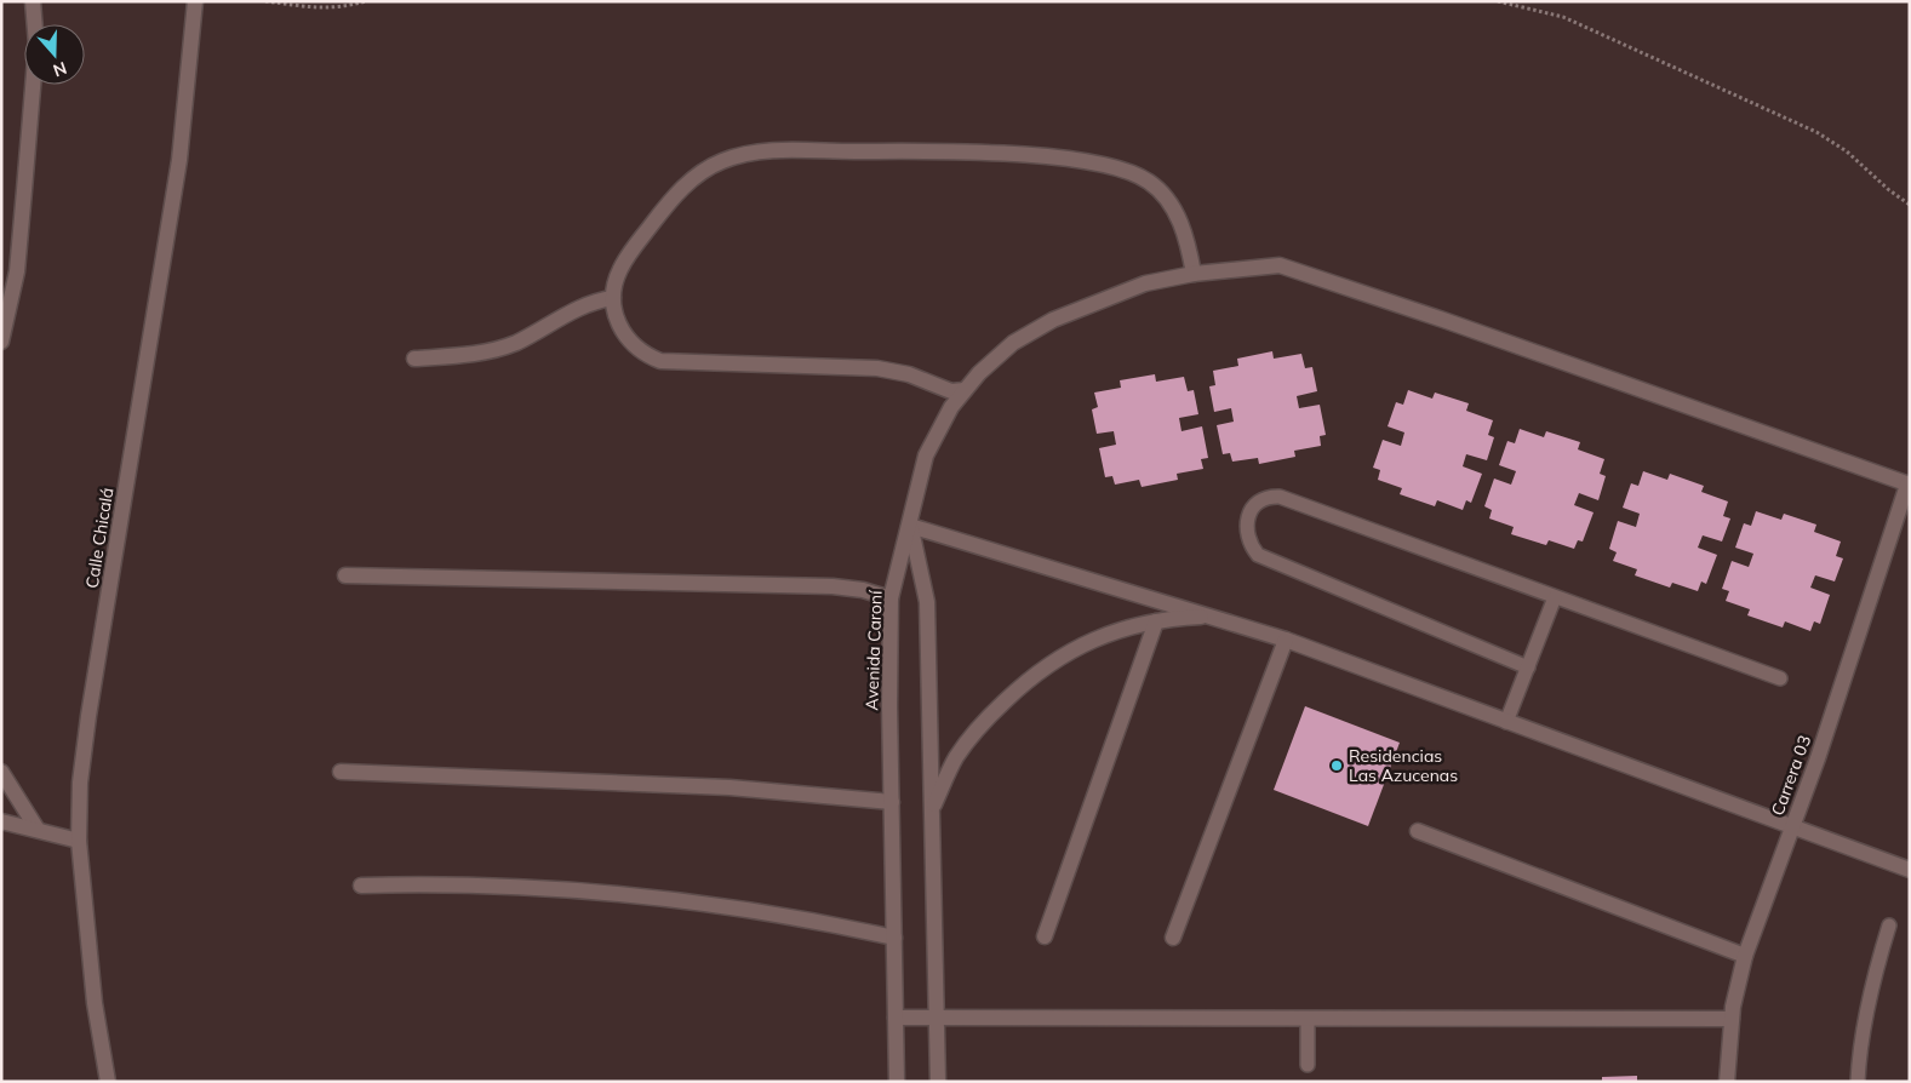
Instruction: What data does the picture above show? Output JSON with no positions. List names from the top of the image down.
{
  "streets": {
    "street": ["Calle Chicalá", "Avenida Caroní", "Carrera 03"]
  },
  "crossings": [
    ["Avenida Caroní", "Carrera 03"]
  ],
  "places": ["Residencias Las Azucenas"],
  "north": "bottom"
}
